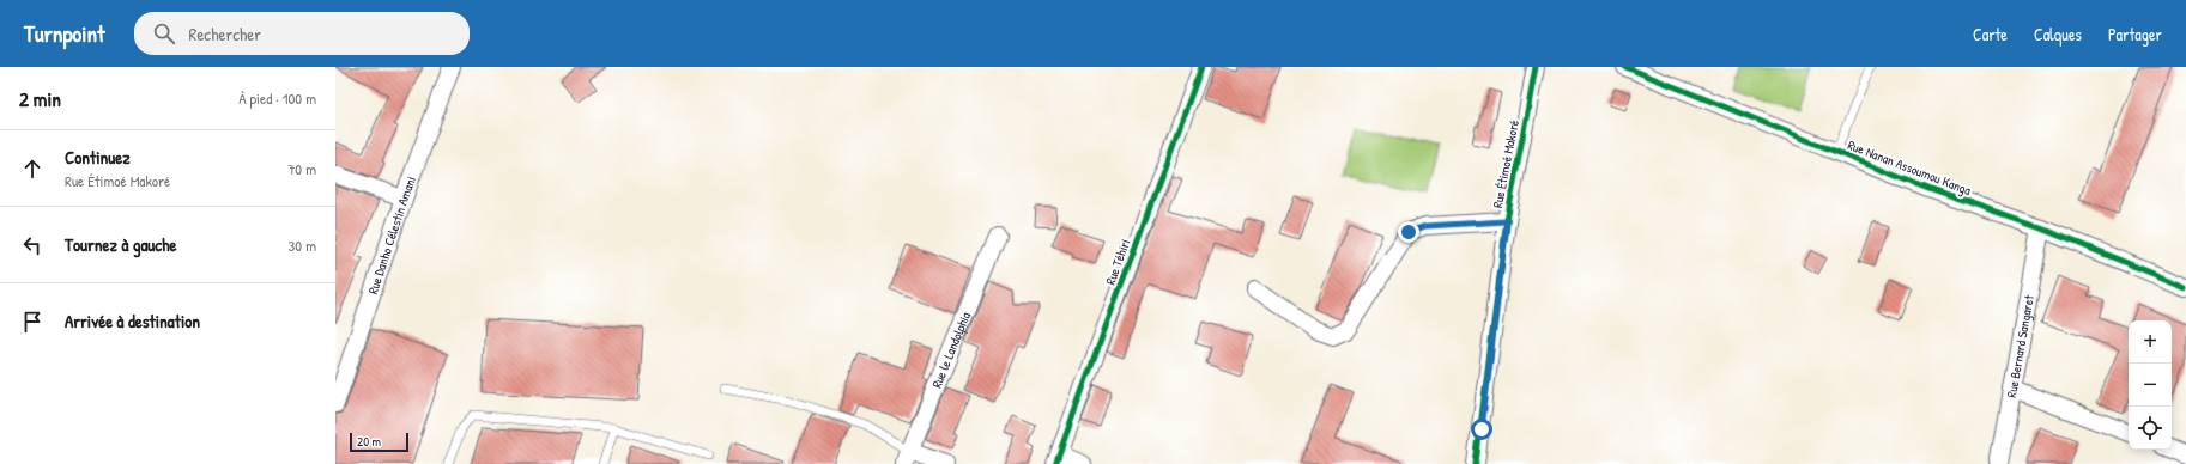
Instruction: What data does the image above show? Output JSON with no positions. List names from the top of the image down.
{
  "streets": {
    "street": [
      "Rue Étimoé Makoré",
      "Rue Nanan Assoumou Kanga",
      "Rue Danho Célestin Amani",
      "Rue Téhiri",
      "Rue Bernard Sangaret",
      "Rue le Landolphia"
    ]
  },
  "crossings": [
    ["Rue Nanan Assoumou Kanga", "Rue Bernard Sangaret"]
  ],
  "scale_bar": "20 m",
  "page": {
    "header": "Turnpoint",
    "search": "Rechercher",
    "nav": ["Carte", "Calques", "Partager"],
    "heading": ["2 min", "À pied · 100 m"],
    "list": [
      ["Continuez", "Rue Étimoé Makoré", "70 m"],
      ["Tournez à gauche", "30 m"],
      "Arrivée à destination"
    ],
    "map_buttons": ["+", "−"],
    "scale": "20 m"
  }
}
